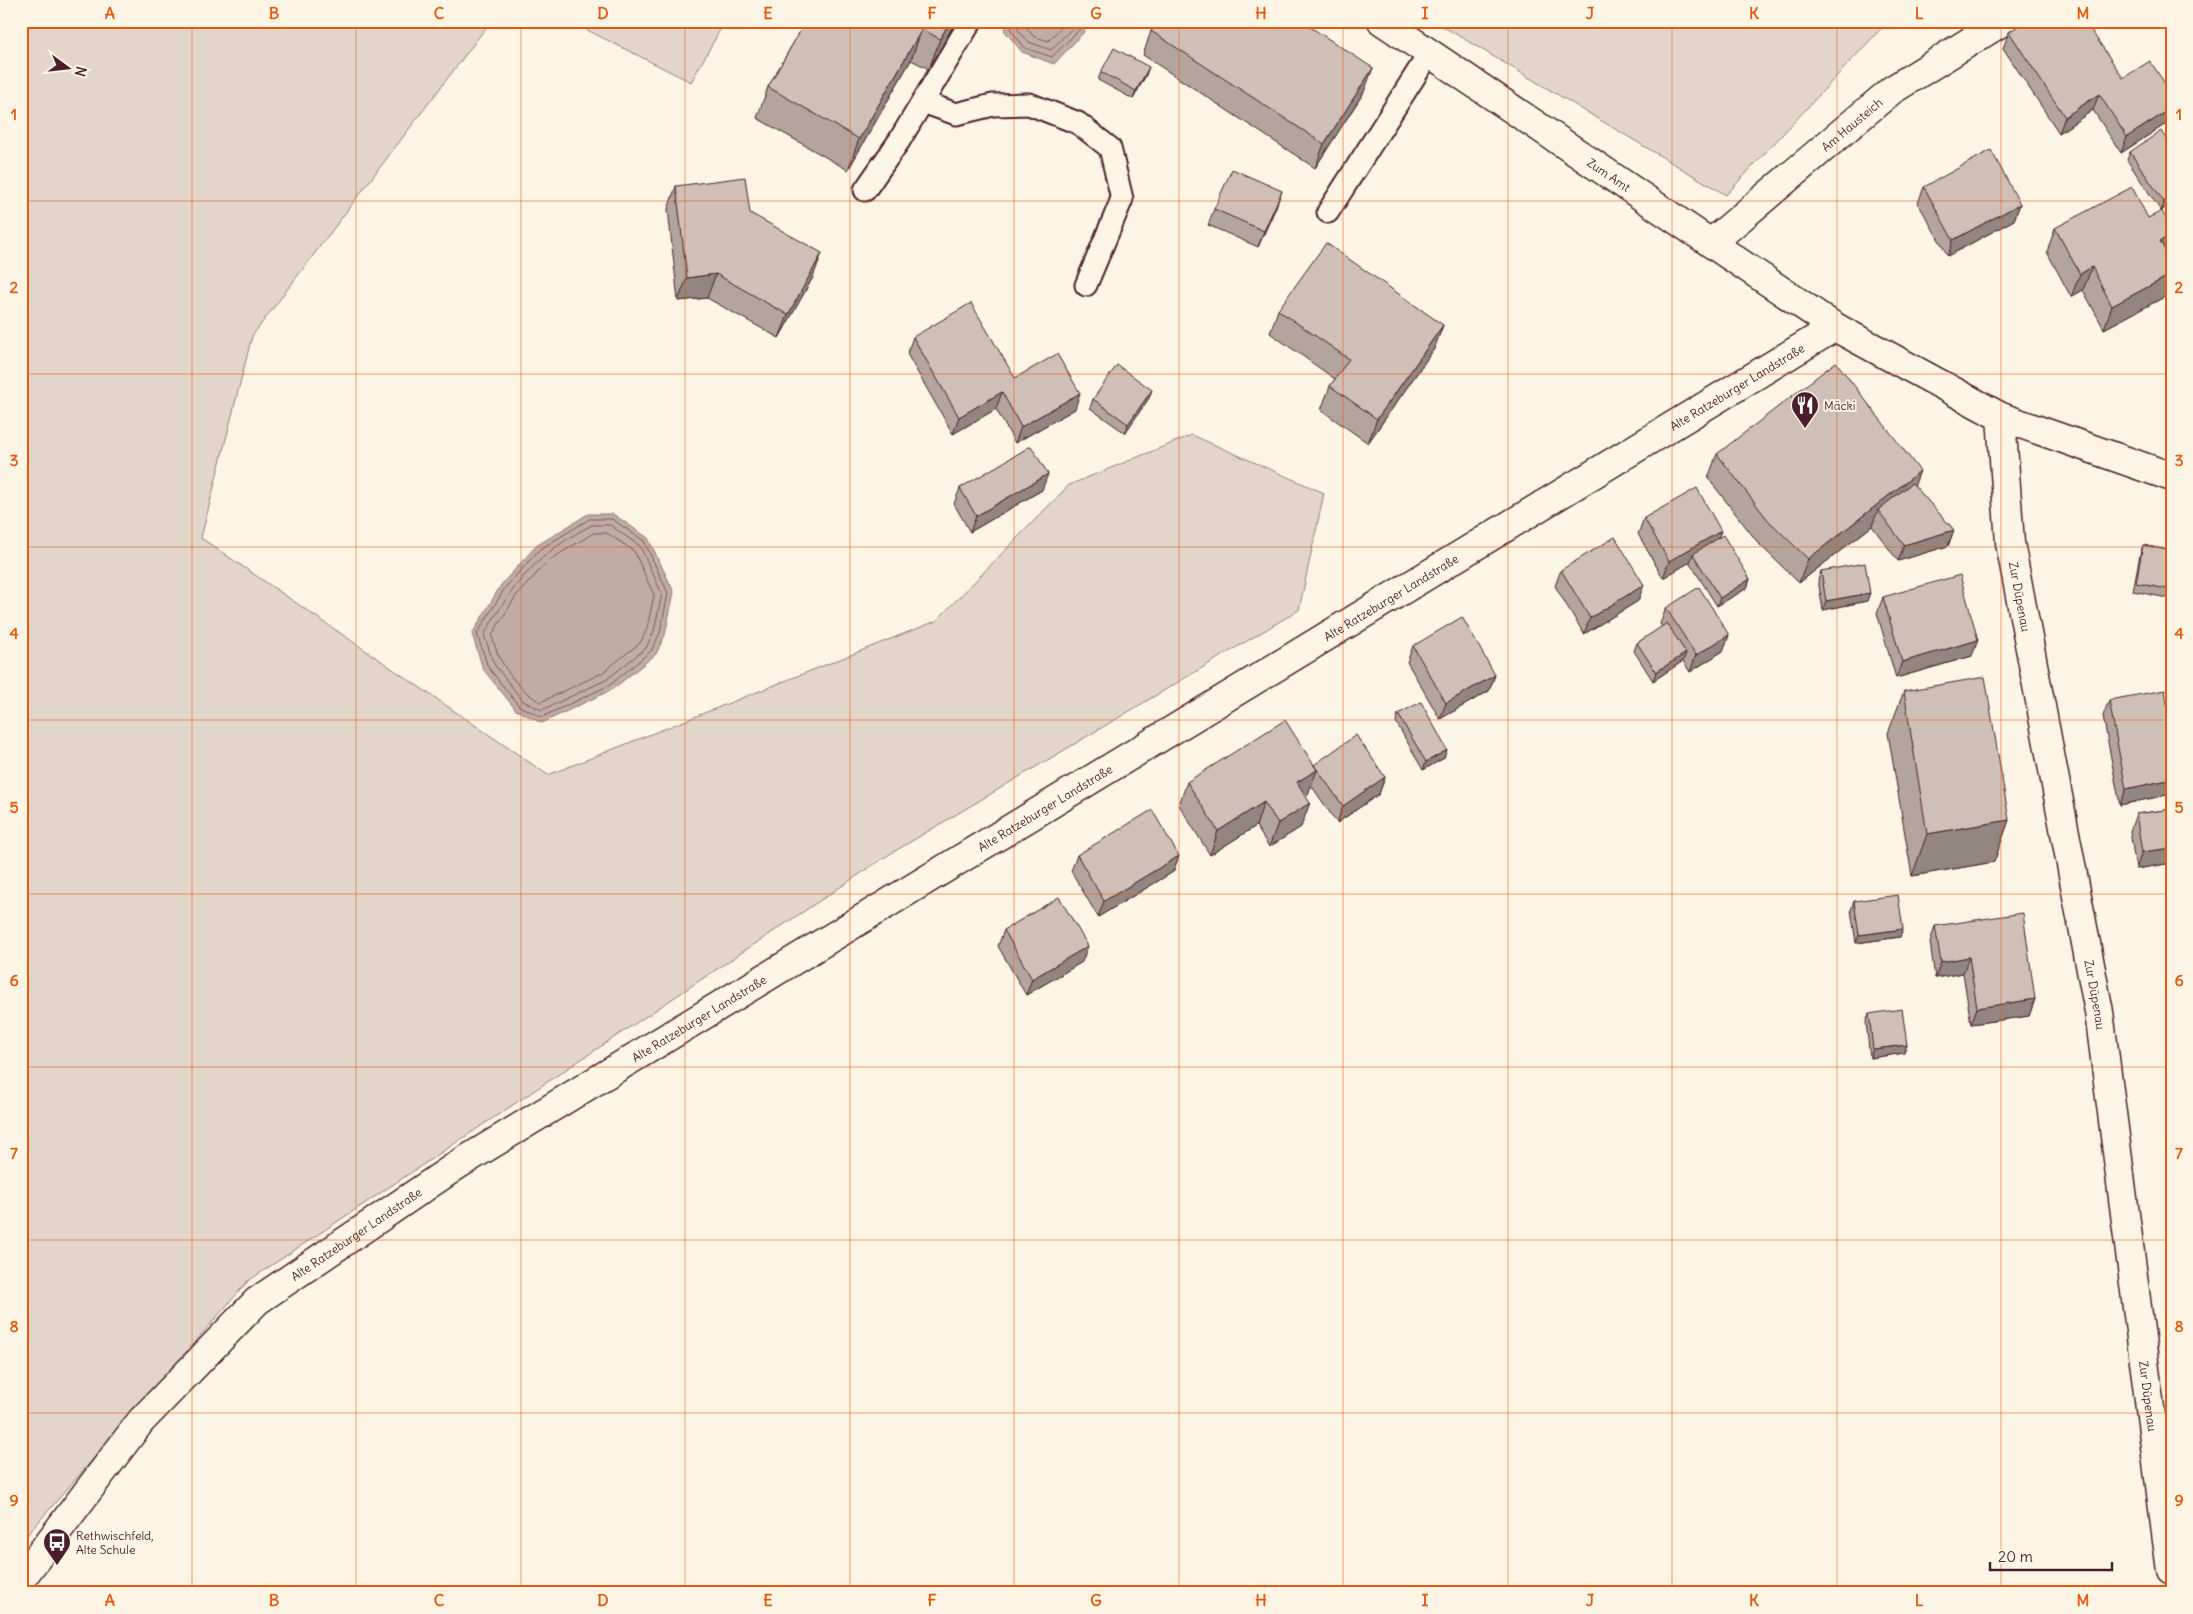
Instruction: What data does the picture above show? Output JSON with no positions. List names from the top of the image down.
{
  "streets": {
    "street": [
      "Am Hausteich",
      "Zum Amt",
      "Alte Ratzeburger Landstraße",
      "Zur Düpenau"
    ]
  },
  "crossings": [
    ["Am Hausteich", "Zum Amt"],
    ["Zum Amt", "Alte Ratzeburger Landstraße"]
  ],
  "places": {
    "restaurant": ["Mäcki"],
    "bus stop": ["Rethwischfeld, Alte Schule"]
  },
  "scale_bar": "20 m",
  "north": "right",
  "grid": {
    "columns": [
      "A",
      "B",
      "C",
      "D",
      "E",
      "F",
      "G",
      "H",
      "I",
      "J",
      "K",
      "L",
      "M"
    ],
    "rows": [
      "1",
      "2",
      "3",
      "4",
      "5",
      "6",
      "7",
      "8",
      "9"
    ]
  }
}
